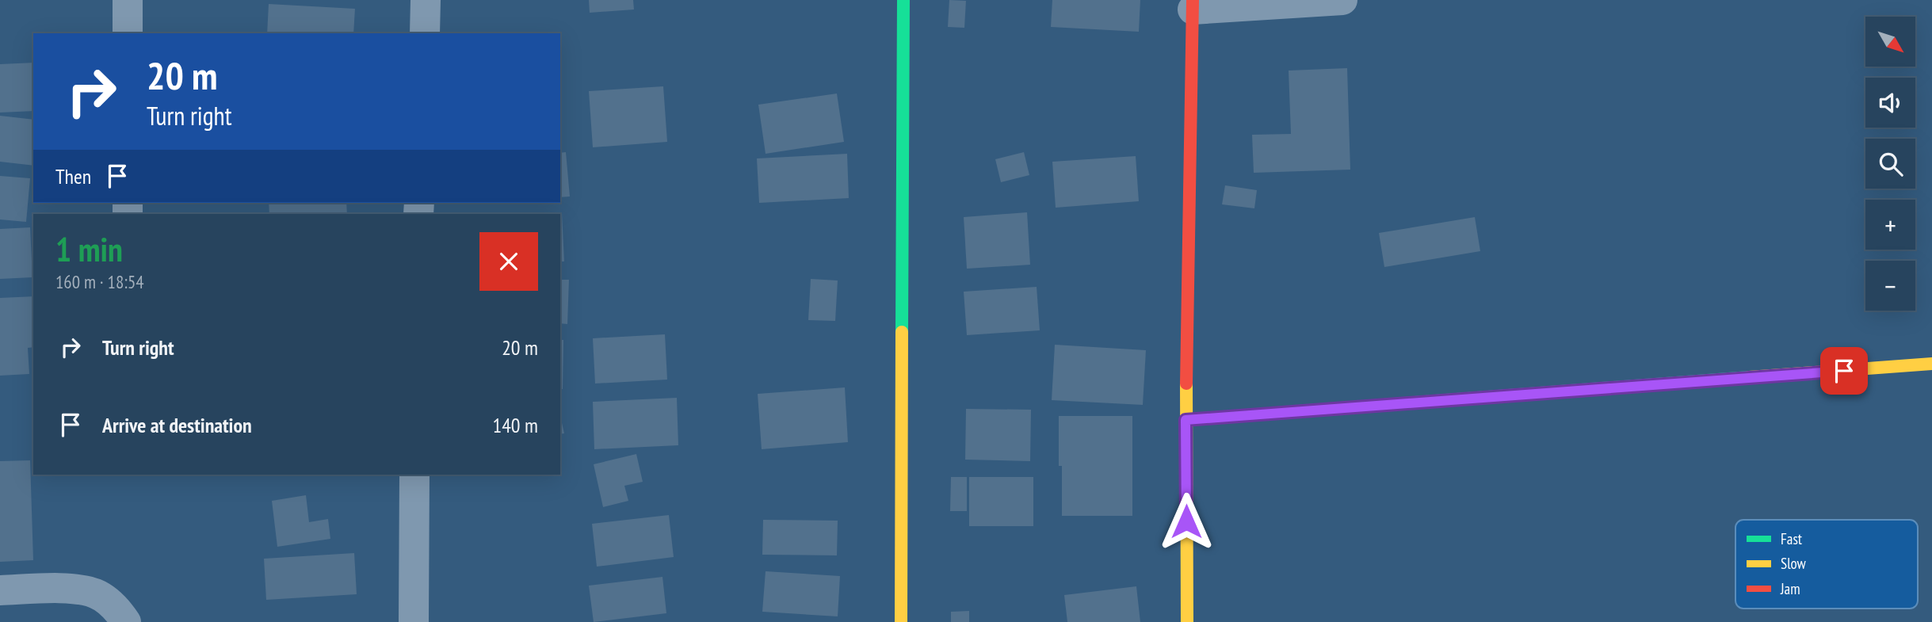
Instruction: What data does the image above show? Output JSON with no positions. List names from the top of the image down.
{
  "legend": ["Fast", "Slow", "Jam"],
  "north": "bottom right",
  "page": {
    "map_buttons": ["+", "−"],
    "turn": ["20 m", "Turn right"],
    "then": "Then",
    "heading": ["1 min", "160 m · 18:54"],
    "list": [
      {
        "name": "Turn right",
        "value": "20 m"
      },
      {
        "name": "Arrive at destination",
        "value": "140 m"
      }
    ]
  }
}
